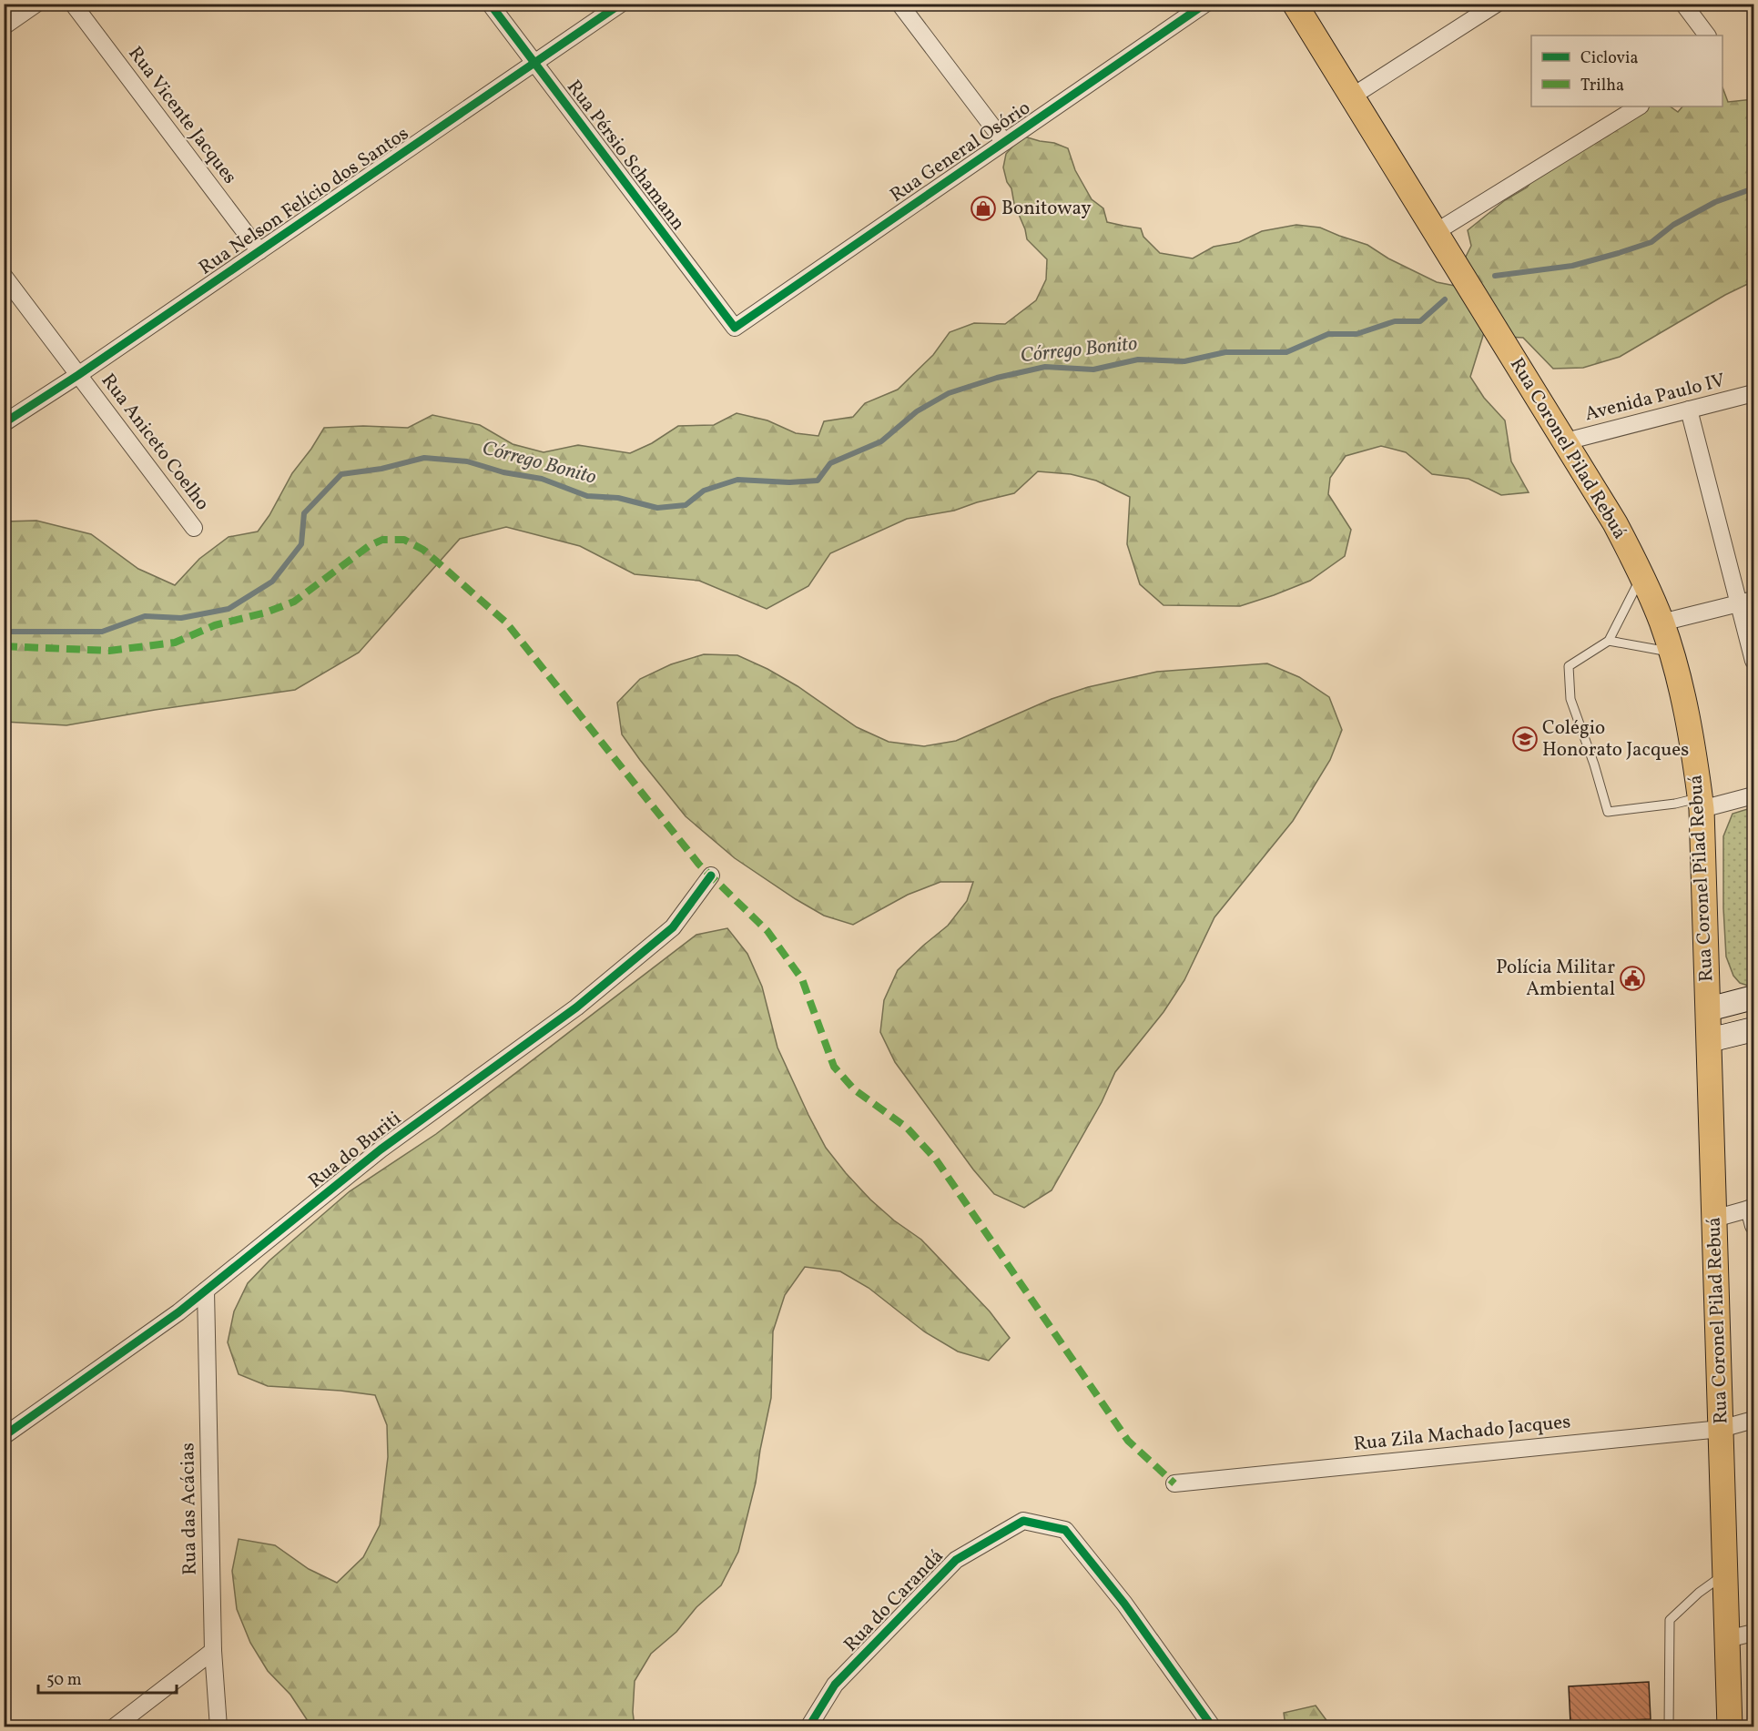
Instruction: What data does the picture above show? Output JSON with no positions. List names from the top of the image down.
{
  "streets": {
    "main road": ["Rua Coronel Pilad Rebuá"],
    "street": [
      "Rua Vicente Jacques",
      "Rua General Osório",
      "Rua Pérsio Schamann",
      "Rua Nelson Felício dos Santos",
      "Avenida Paulo IV",
      "Rua Aniceto Coelho",
      "Rua do Buriti",
      "Rua Zila Machado Jacques",
      "Rua das Acácias",
      "Rua do Carandá"
    ]
  },
  "crossings": [
    ["Rua Vicente Jacques", "Rua Nelson Felício dos Santos"],
    ["Rua General Osório", "Rua Pérsio Schamann"],
    ["Rua Pérsio Schamann", "Rua Nelson Felício dos Santos"],
    ["Rua Nelson Felício dos Santos", "Rua Aniceto Coelho"],
    ["Avenida Paulo IV", "Rua Coronel Pilad Rebuá"],
    ["Rua Coronel Pilad Rebuá", "Rua Zila Machado Jacques"],
    ["Rua do Buriti", "Rua das Acácias"]
  ],
  "water": ["Córrego Bonito"],
  "places": {
    "shop": ["Bonitoway"],
    "school or university": ["Colégio Honorato Jacques"],
    "public building": ["Polícia Militar Ambiental"]
  },
  "legend": ["Ciclovia", "Trilha"],
  "scale_bar": "50 m"
}
